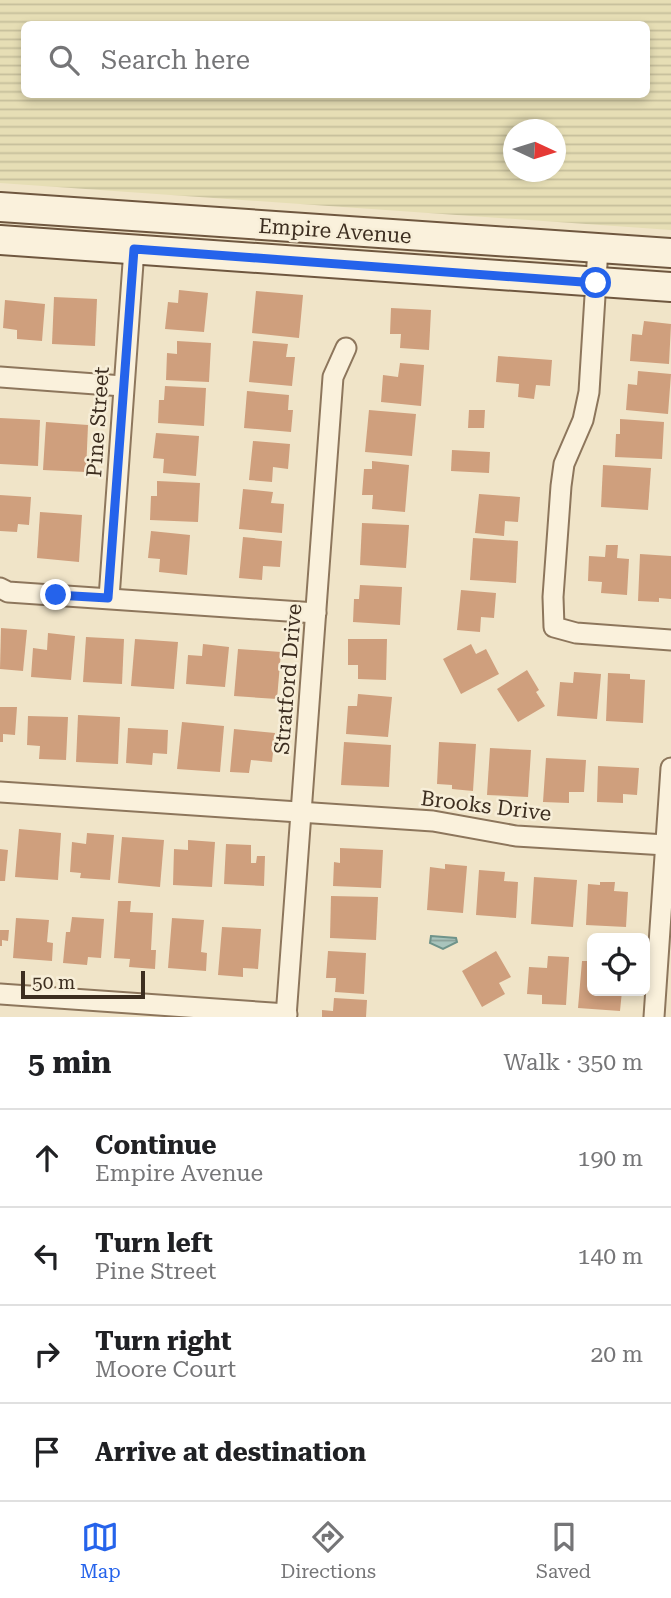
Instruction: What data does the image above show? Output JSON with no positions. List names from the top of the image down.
{
  "streets": {
    "main road": ["Empire Avenue"],
    "street": ["Pine Street", "Stratford Drive", "Brooks Drive"]
  },
  "crossings": [
    ["Empire Avenue", "Pine Street"],
    ["Stratford Drive", "Brooks Drive"]
  ],
  "scale_bar": "50 m",
  "north": "right",
  "page": {
    "search": "Search here",
    "scale": "50 m",
    "heading": ["5 min", "Walk · 350 m"],
    "list": [
      ["Continue", "Empire Avenue", "190 m"],
      ["Turn left", "Pine Street", "140 m"],
      ["Turn right", "Moore Court", "20 m"],
      "Arrive at destination"
    ],
    "nav": ["Map", "Directions", "Saved"]
  }
}
